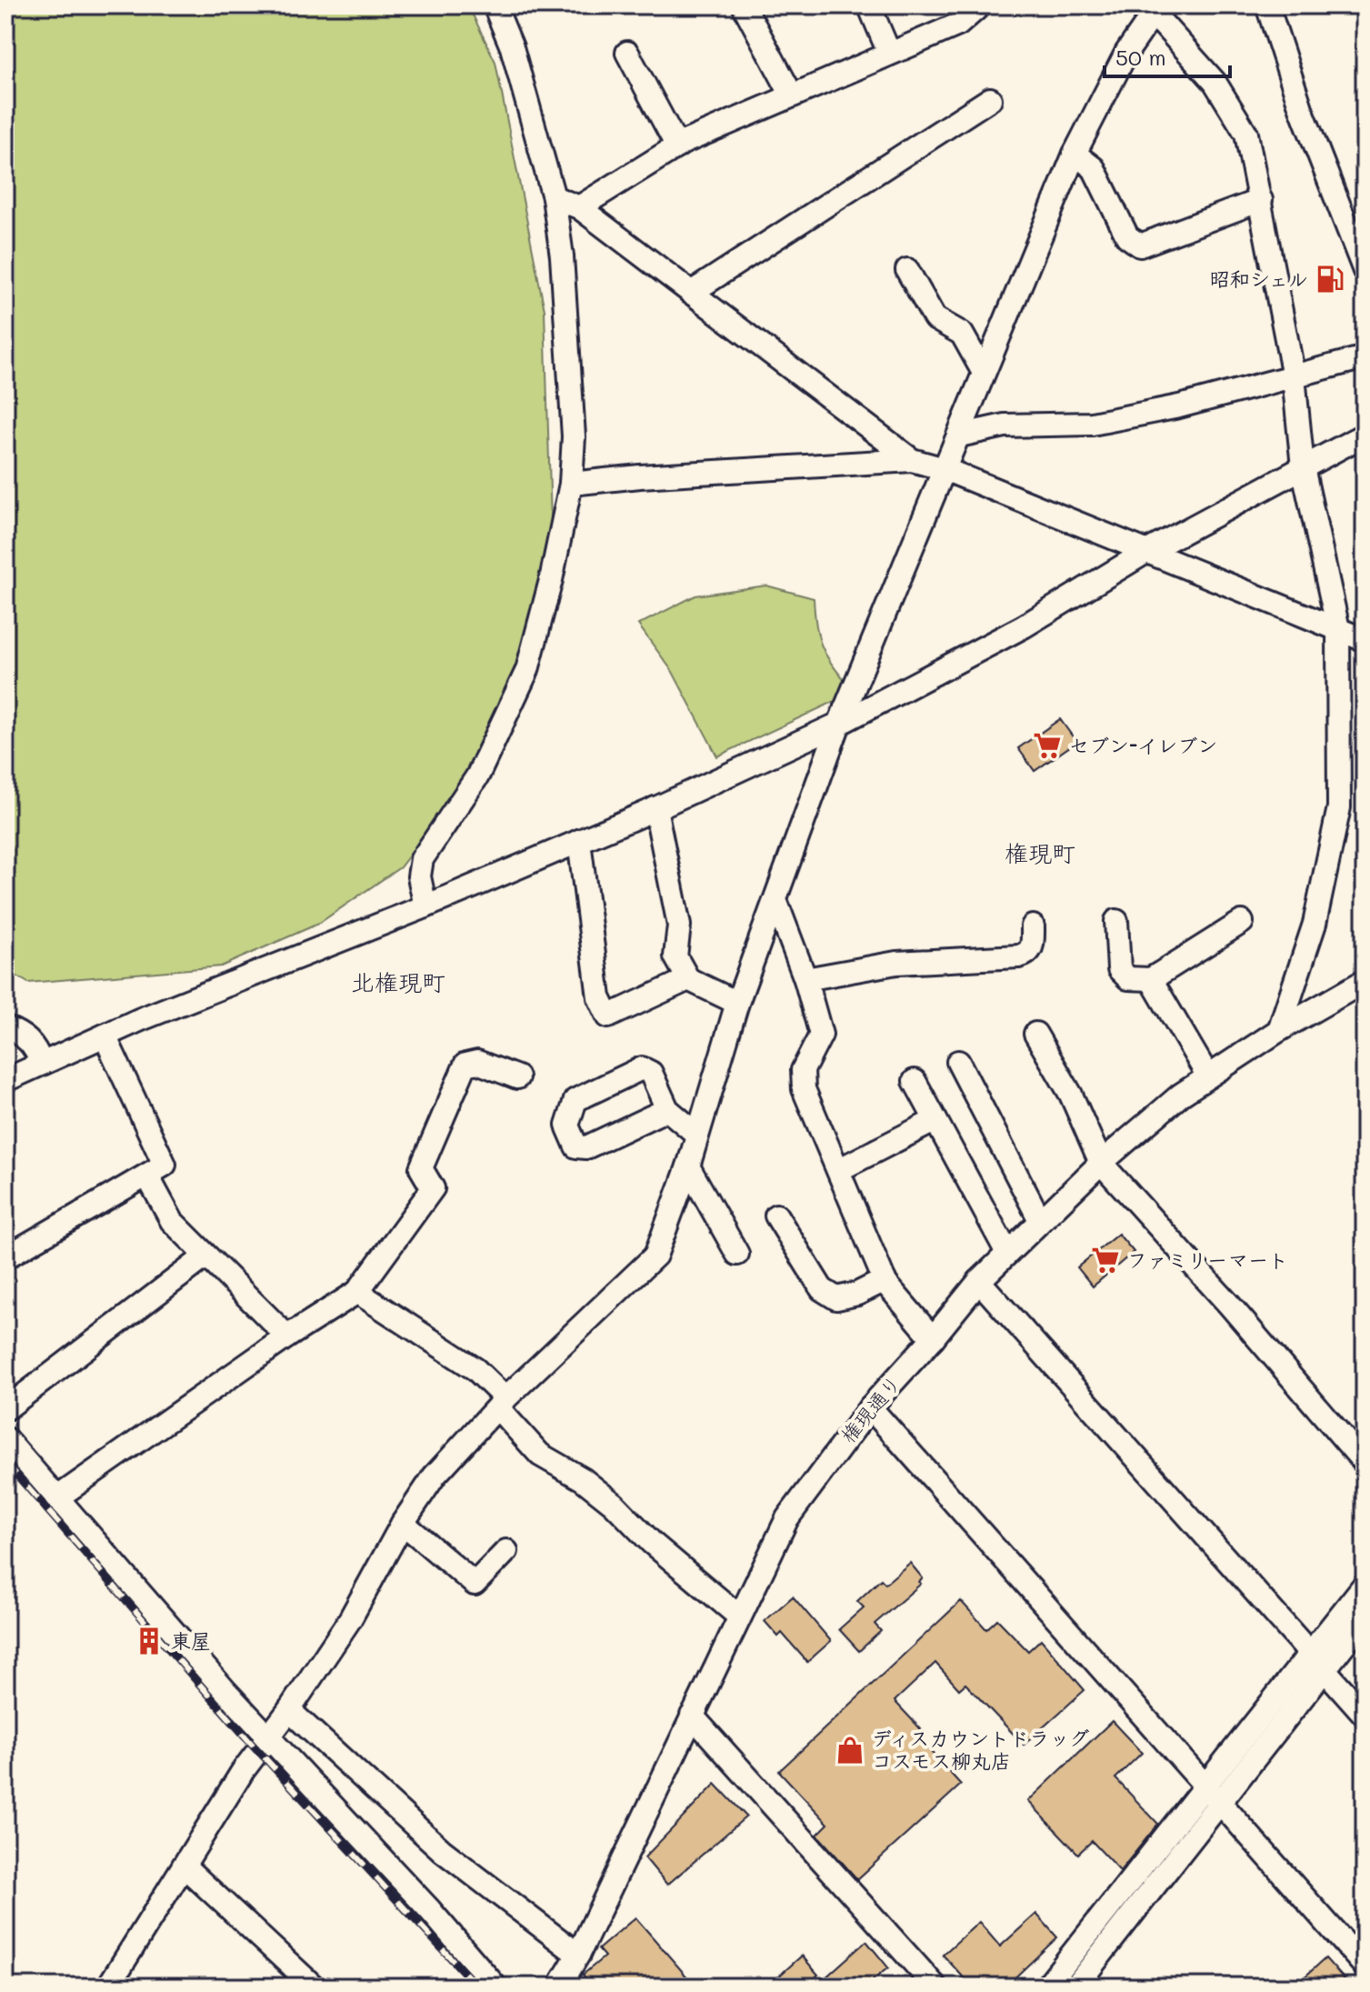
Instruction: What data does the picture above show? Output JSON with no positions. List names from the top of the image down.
{
  "streets": {
    "street": ["権現通り"]
  },
  "districts": ["権現町", "北権現町"],
  "places": {
    "fuel station": ["昭和シェル"],
    "supermarket": ["セブン-イレブン", "ファミリーマート"],
    "building": ["東屋"],
    "shop": ["ディスカウントドラッグ コスモス柳丸店"]
  },
  "scale_bar": "50 m"
}
